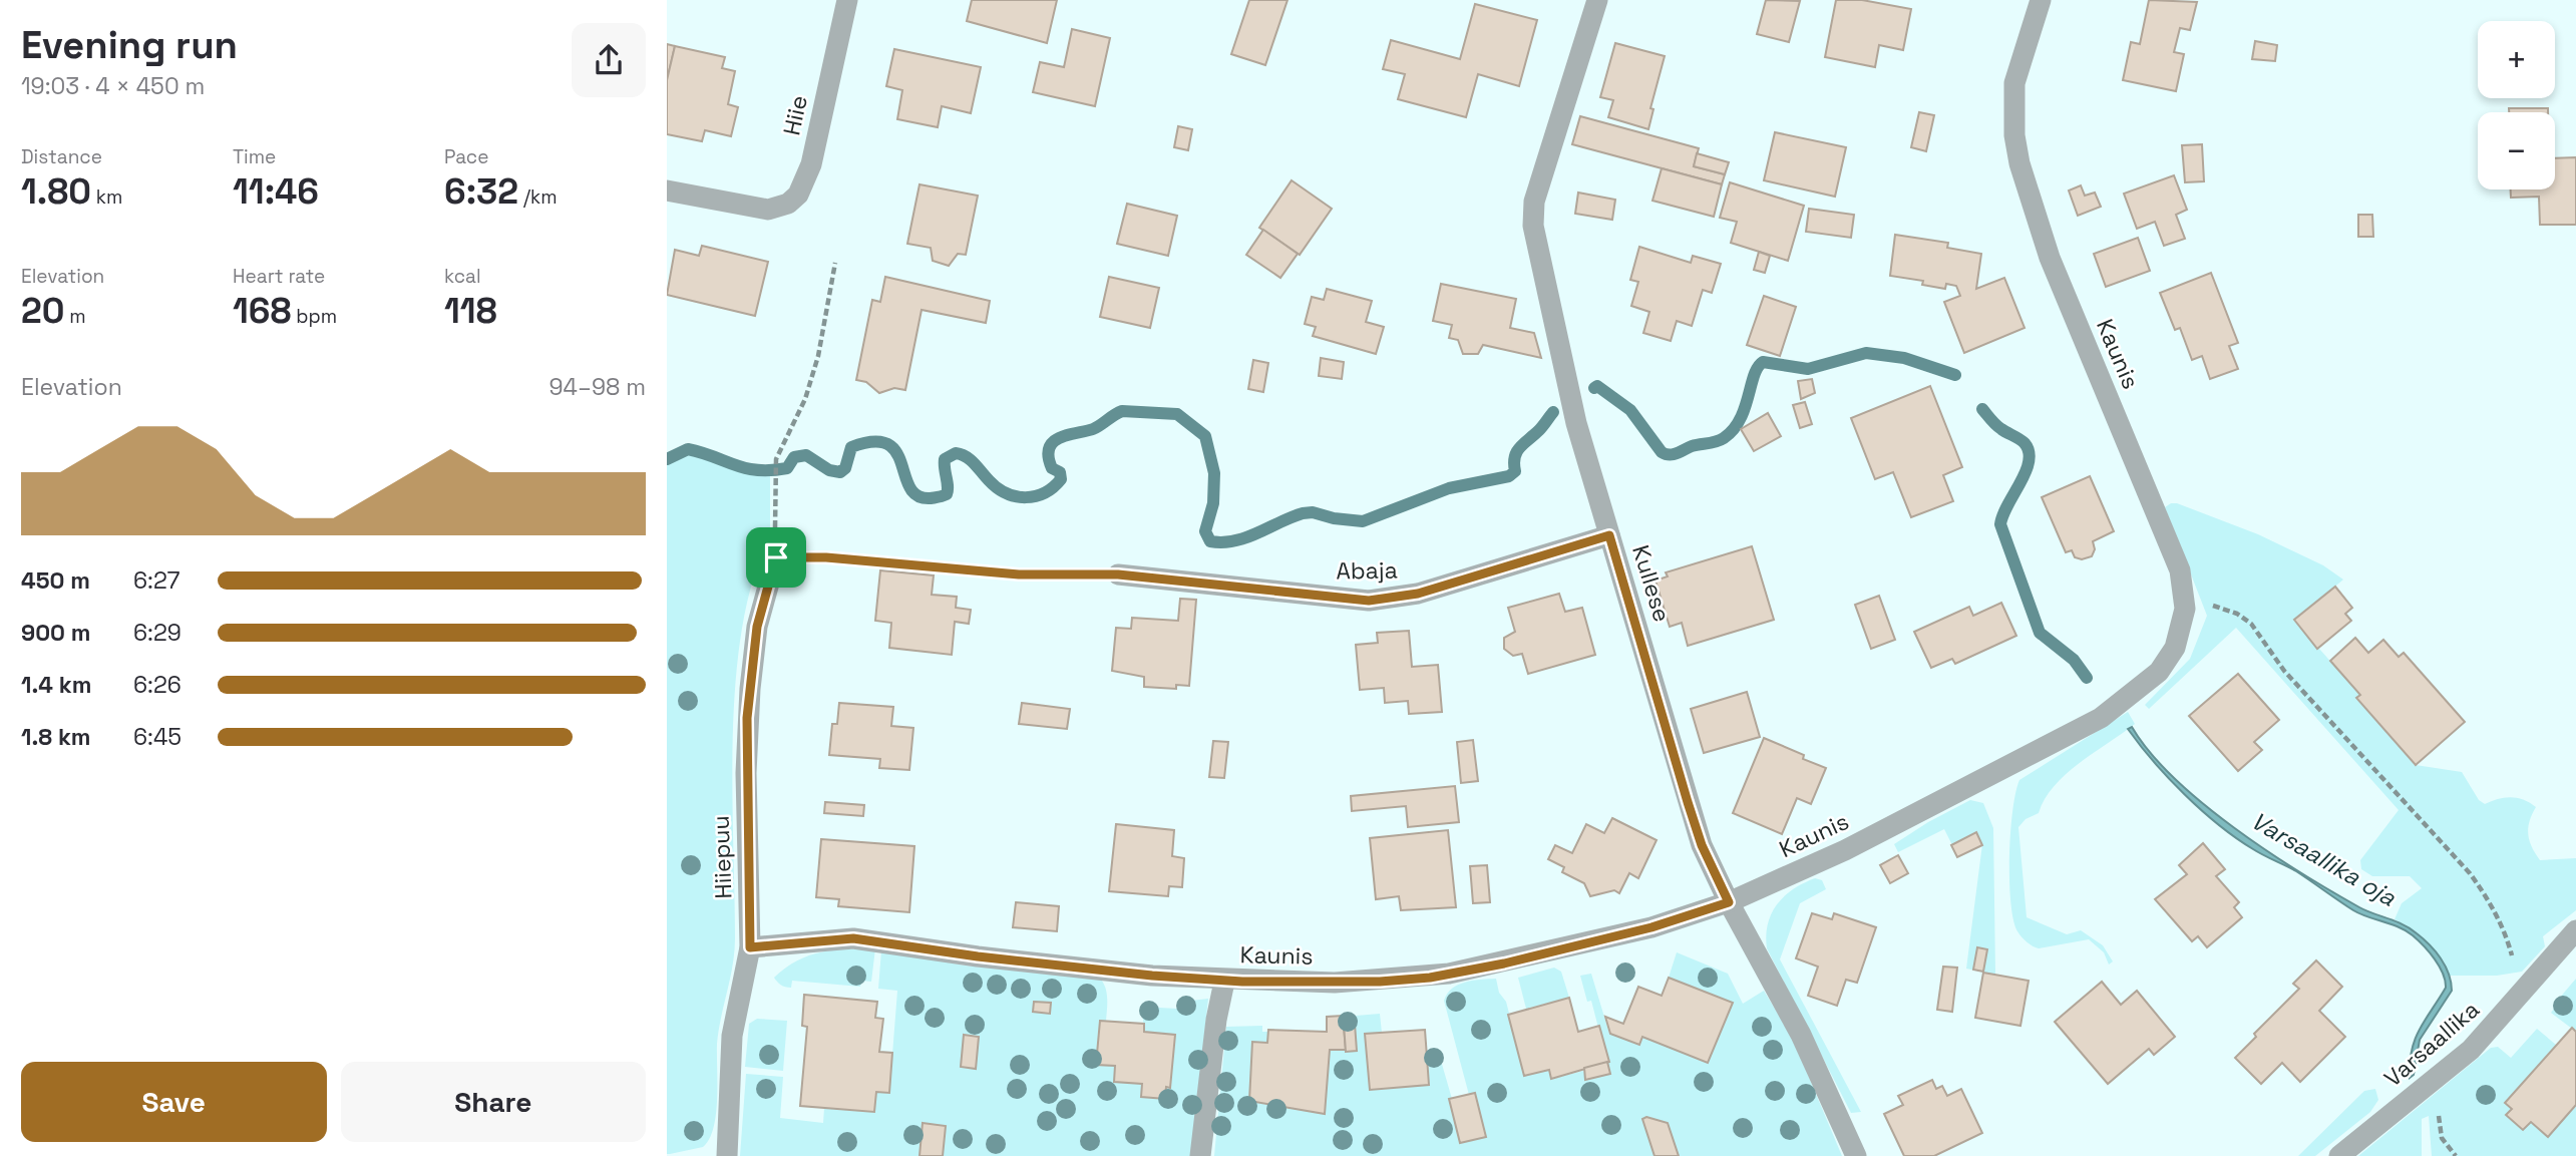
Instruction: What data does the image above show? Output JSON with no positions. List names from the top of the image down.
{
  "streets": {
    "street": [
      "Hiie",
      "Kaunis",
      "Abaja",
      "Kullese",
      "Hiiepuu",
      "Varsaallika"
    ]
  },
  "crossings": [
    ["Kaunis", "Kullese"],
    ["Kaunis", "Hiiepuu"],
    ["Abaja", "Kullese"]
  ],
  "water": ["Varsaallika oja"],
  "page": {
    "heading": ["Evening run", "19:03 · 4 × 450 m"],
    "map_buttons": ["+", "−"],
    "stats": [
      ["Distance", "1.80 km"],
      ["Time", "11:46"],
      ["Pace", "6:32 /km"],
      ["Elevation", "20 m"],
      ["Heart rate", "168 bpm"],
      ["kcal", "118"]
    ],
    "chart": ["Elevation", "94–98 m"],
    "list": [
      {
        "name": "450 m",
        "note": "6:27"
      },
      {
        "name": "900 m",
        "note": "6:29"
      },
      {
        "name": "1.4 km",
        "note": "6:26"
      },
      {
        "name": "1.8 km",
        "note": "6:45"
      }
    ],
    "buttons": ["Save", "Share"]
  }
}
